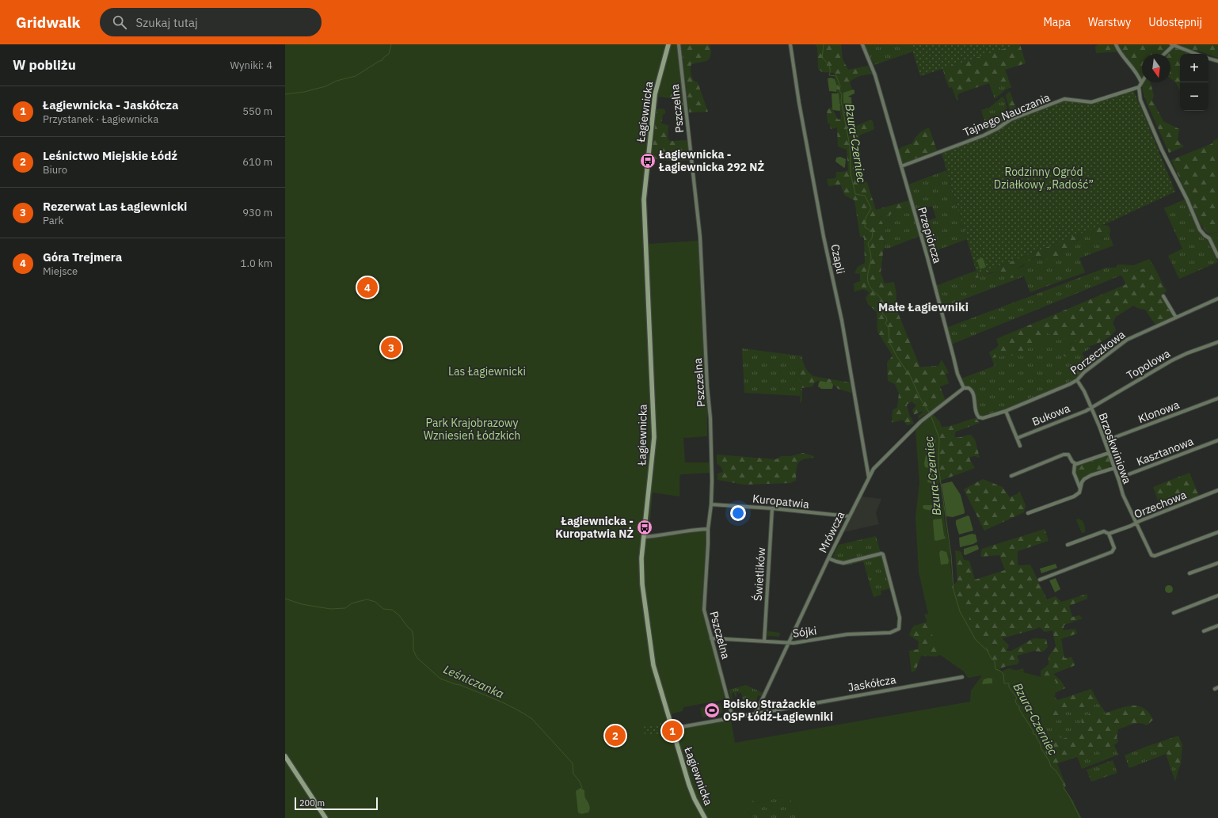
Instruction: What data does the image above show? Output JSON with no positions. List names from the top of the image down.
{
  "streets": {
    "street": [
      "Pszczelna",
      "Łagiewnicka",
      "Tajnego Nauczania",
      "Przepiórcza",
      "Czapli",
      "Porzeczkowa",
      "Topolowa",
      "Klonowa",
      "Bukowa",
      "Brzoskwiniowa",
      "Kasztanowa",
      "Kuropatwia",
      "Orzechowa",
      "Mrówcza",
      "Świetlików",
      "Sójki",
      "Jaskółcza"
    ]
  },
  "crossings": [
    ["Pszczelna", "Kuropatwia"],
    ["Pszczelna", "Sójki"],
    ["Pszczelna", "Jaskółcza"],
    ["Łagiewnicka", "Jaskółcza"],
    ["Tajnego Nauczania", "Przepiórcza"],
    ["Przepiórcza", "Porzeczkowa"],
    ["Przepiórcza", "Mrówcza"],
    ["Czapli", "Mrówcza"],
    ["Porzeczkowa", "Brzoskwiniowa"],
    ["Topolowa", "Bukowa"],
    ["Topolowa", "Brzoskwiniowa"],
    ["Klonowa", "Brzoskwiniowa"],
    ["Bukowa", "Brzoskwiniowa"],
    ["Brzoskwiniowa", "Kasztanowa"],
    ["Brzoskwiniowa", "Orzechowa"],
    ["Kuropatwia", "Mrówcza"],
    ["Kuropatwia", "Świetlików"],
    ["Mrówcza", "Sójki"],
    ["Mrówcza", "Jaskółcza"],
    ["Świetlików", "Sójki"]
  ],
  "districts": ["Małe Łagiewniki"],
  "water": ["Bzura-Czerniec", "Leśniczanka"],
  "parks": ["Rodzinny Ogród Działkowy „Radość”", "Las Łagiewnicki", "Park Krajobrazowy Wzniesień Łódzkich"],
  "places": {
    "bus stop": ["Łagiewnicka - Łagiewnicka 292 NŻ", "Łagiewnicka - Kuropatwia NŻ"],
    "sports": ["Boisko Strażackie OSP Łódź-Łagiewniki"]
  },
  "scale_bar": "200 m",
  "north": "bottom",
  "page": {
    "header": "Gridwalk",
    "search": "Szukaj tutaj",
    "nav": ["Mapa", "Warstwy", "Udostępnij"],
    "heading": ["W pobliżu", "Wyniki: 4"],
    "map_buttons": ["+", "−"],
    "list": [
      {
        "mark": "1",
        "name": "Łagiewnicka - Jaskółcza",
        "note": "Przystanek · Łagiewnicka",
        "value": "550 m"
      },
      {
        "mark": "2",
        "name": "Leśnictwo Miejskie Łódź",
        "note": "Biuro",
        "value": "610 m"
      },
      {
        "mark": "3",
        "name": "Rezerwat Las Łagiewnicki",
        "note": "Park",
        "value": "930 m"
      },
      {
        "mark": "4",
        "name": "Góra Trejmera",
        "note": "Miejsce",
        "value": "1.0 km"
      }
    ],
    "pins": [
      "4",
      "3",
      "1",
      "2"
    ],
    "scale": "200 m"
  }
}
